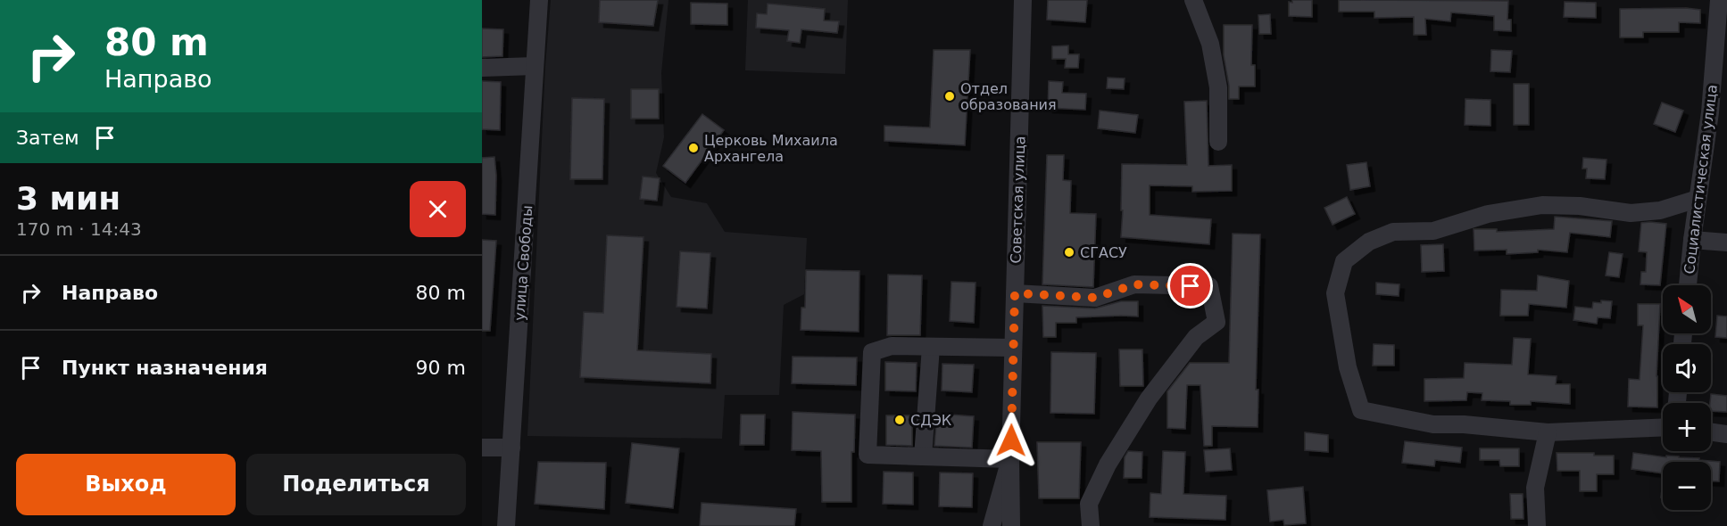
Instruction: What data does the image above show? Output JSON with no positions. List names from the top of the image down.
{
  "streets": {
    "street": ["Социалистическая улица", "Советская улица", "улица Свободы"]
  },
  "places": [
    "Отдел образования",
    "Церковь Михаила Архангела",
    "СГАСУ",
    "СДЭК"
  ],
  "north": "top left",
  "page": {
    "turn": ["80 m", "Направо"],
    "then": "Затем",
    "heading": ["3 мин", "170 m · 14:43"],
    "list": [
      {
        "name": "Направо",
        "value": "80 m"
      },
      {
        "name": "Пункт назначения",
        "value": "90 m"
      }
    ],
    "map_buttons": ["+", "−"],
    "buttons": ["Выход", "Поделиться"]
  }
}
